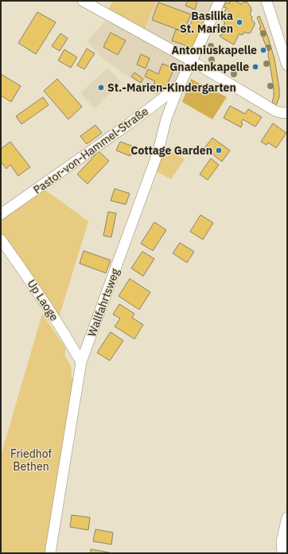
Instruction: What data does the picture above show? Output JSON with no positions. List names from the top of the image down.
{
  "streets": {
    "street": ["Pastor-von-Hammel-Straße", "Up Laoge", "Wallfahrtsweg"]
  },
  "crossings": [
    ["Pastor-von-Hammel-Straße", "Wallfahrtsweg"],
    ["Up Laoge", "Wallfahrtsweg"]
  ],
  "parks": ["Friedhof Bethen"],
  "places": [
    "Basilika St. Marien",
    "Antoniuskapelle",
    "Gnadenkapelle",
    "St.-Marien-Kindergarten",
    "Cottage Garden"
  ]
}
